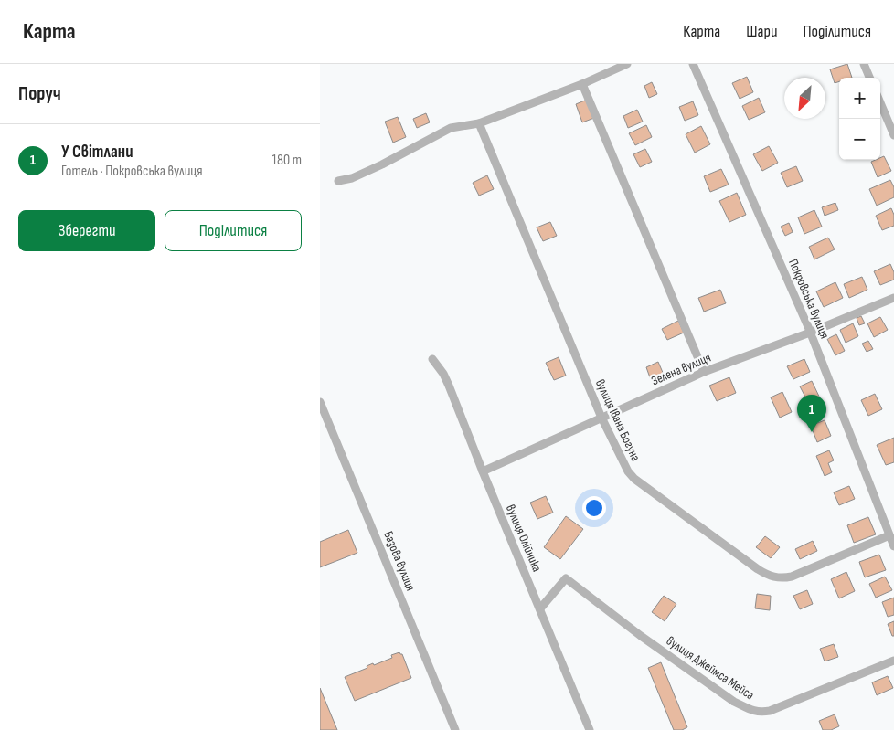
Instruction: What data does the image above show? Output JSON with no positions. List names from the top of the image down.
{
  "streets": {
    "street": [
      "Покровська вулиця",
      "Зелена вулиця",
      "вулиця Івана Богуна",
      "вулиця Олійника",
      "Базова вулиця",
      "вулиця Джеймса Мейса"
    ]
  },
  "crossings": [
    ["Покровська вулиця", "Зелена вулиця"],
    ["Покровська вулиця", "вулиця Івана Богуна"],
    ["Зелена вулиця", "вулиця Івана Богуна"],
    ["Зелена вулиця", "вулиця Олійника"],
    ["вулиця Олійника", "вулиця Джеймса Мейса"]
  ],
  "north": "bottom left",
  "page": {
    "header": "Карта",
    "nav": ["Карта", "Шари", "Поділитися"],
    "heading": "Поруч",
    "map_buttons": ["+", "−"],
    "list": [
      {
        "mark": "1",
        "name": "У Світлани",
        "note": "Готель · Покровська вулиця",
        "value": "180 m"
      }
    ],
    "buttons": ["Зберегти", "Поділитися"],
    "pins": "1"
  }
}
